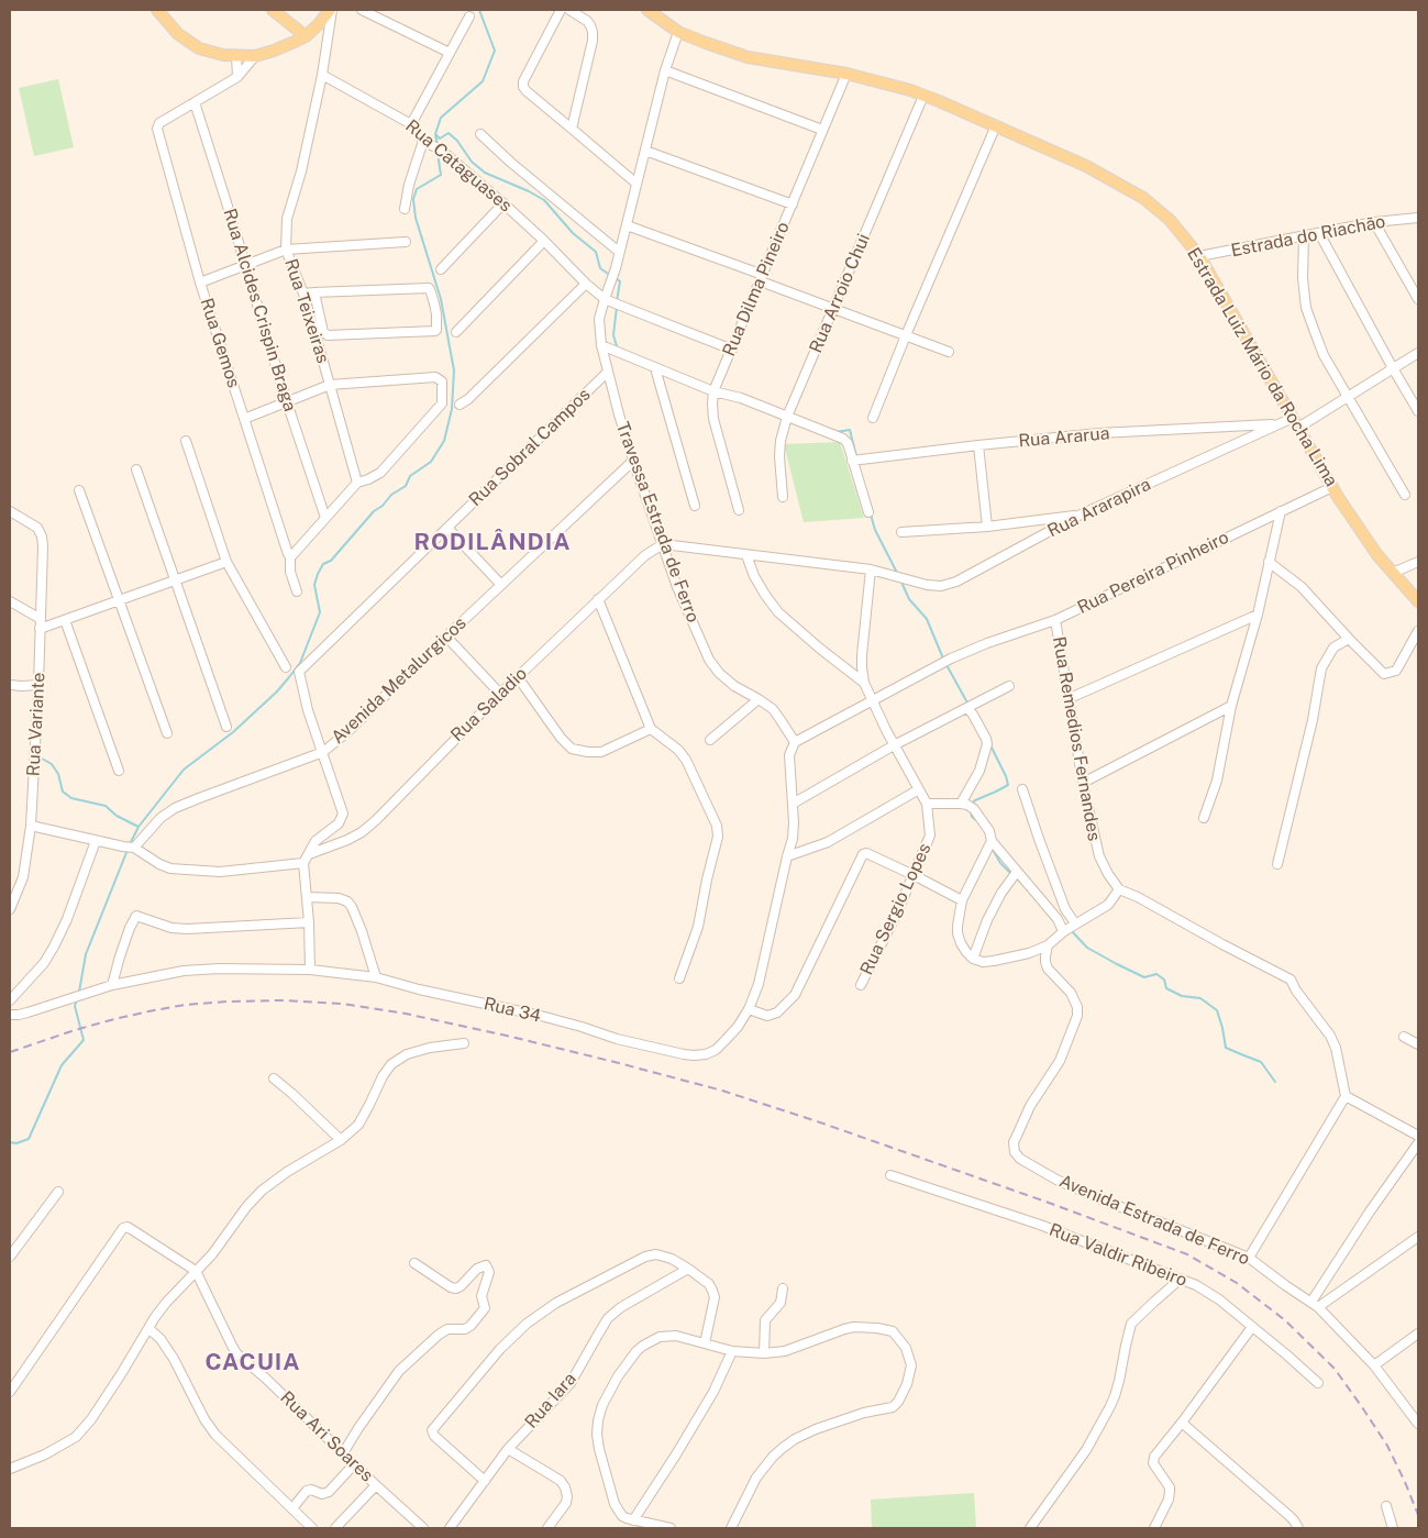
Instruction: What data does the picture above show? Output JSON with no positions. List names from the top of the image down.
{
  "streets": {
    "main road": ["Estrada Luiz Mário da Rocha Lima"],
    "street": [
      "Rua Cataguases",
      "Estrada do Riachão",
      "Rua Dilma Pineiro",
      "Rua Arroio Chui",
      "Rua Alcides Crispin Braga",
      "Rua Teixeiras",
      "Rua Gemos",
      "Rua Ararua",
      "Rua Sobral Campos",
      "Rua Ararapira",
      "Travessa Estrada de Ferro",
      "Rua Pereira Pinheiro",
      "Avenida Metalurgicos",
      "Rua Saladio",
      "Rua Variante",
      "Rua Remedios Fernandes",
      "Rua Sergio Lopes",
      "Rua 34",
      "Avenida Estrada de Ferro",
      "Rua Valdir Ribeiro",
      "Rua Iara",
      "Rua Ari Soares"
    ]
  },
  "crossings": [
    ["Rua Cataguases", "Rua Dilma Pineiro"],
    ["Rua Cataguases", "Rua Teixeiras"],
    ["Rua Cataguases", "Travessa Estrada de Ferro"],
    ["Estrada do Riachão", "Estrada Luiz Mário da Rocha Lima"],
    ["Rua Dilma Pineiro", "Estrada Luiz Mário da Rocha Lima"],
    ["Rua Arroio Chui", "Estrada Luiz Mário da Rocha Lima"],
    ["Rua Alcides Crispin Braga", "Rua Gemos"],
    ["Estrada Luiz Mário da Rocha Lima", "Rua Ararapira"],
    ["Estrada Luiz Mário da Rocha Lima", "Travessa Estrada de Ferro"],
    ["Estrada Luiz Mário da Rocha Lima", "Rua Pereira Pinheiro"],
    ["Rua Ararua", "Rua Ararapira"],
    ["Rua Sobral Campos", "Travessa Estrada de Ferro"],
    ["Rua Sobral Campos", "Avenida Metalurgicos"],
    ["Rua Ararapira", "Travessa Estrada de Ferro"],
    ["Rua Ararapira", "Rua Saladio"],
    ["Travessa Estrada de Ferro", "Rua Pereira Pinheiro"],
    ["Travessa Estrada de Ferro", "Avenida Metalurgicos"],
    ["Travessa Estrada de Ferro", "Rua Saladio"],
    ["Rua Pereira Pinheiro", "Rua Remedios Fernandes"],
    ["Rua Pereira Pinheiro", "Rua Sergio Lopes"]
  ],
  "districts": ["RODILÂNDIA", "CACUIA"]
}
